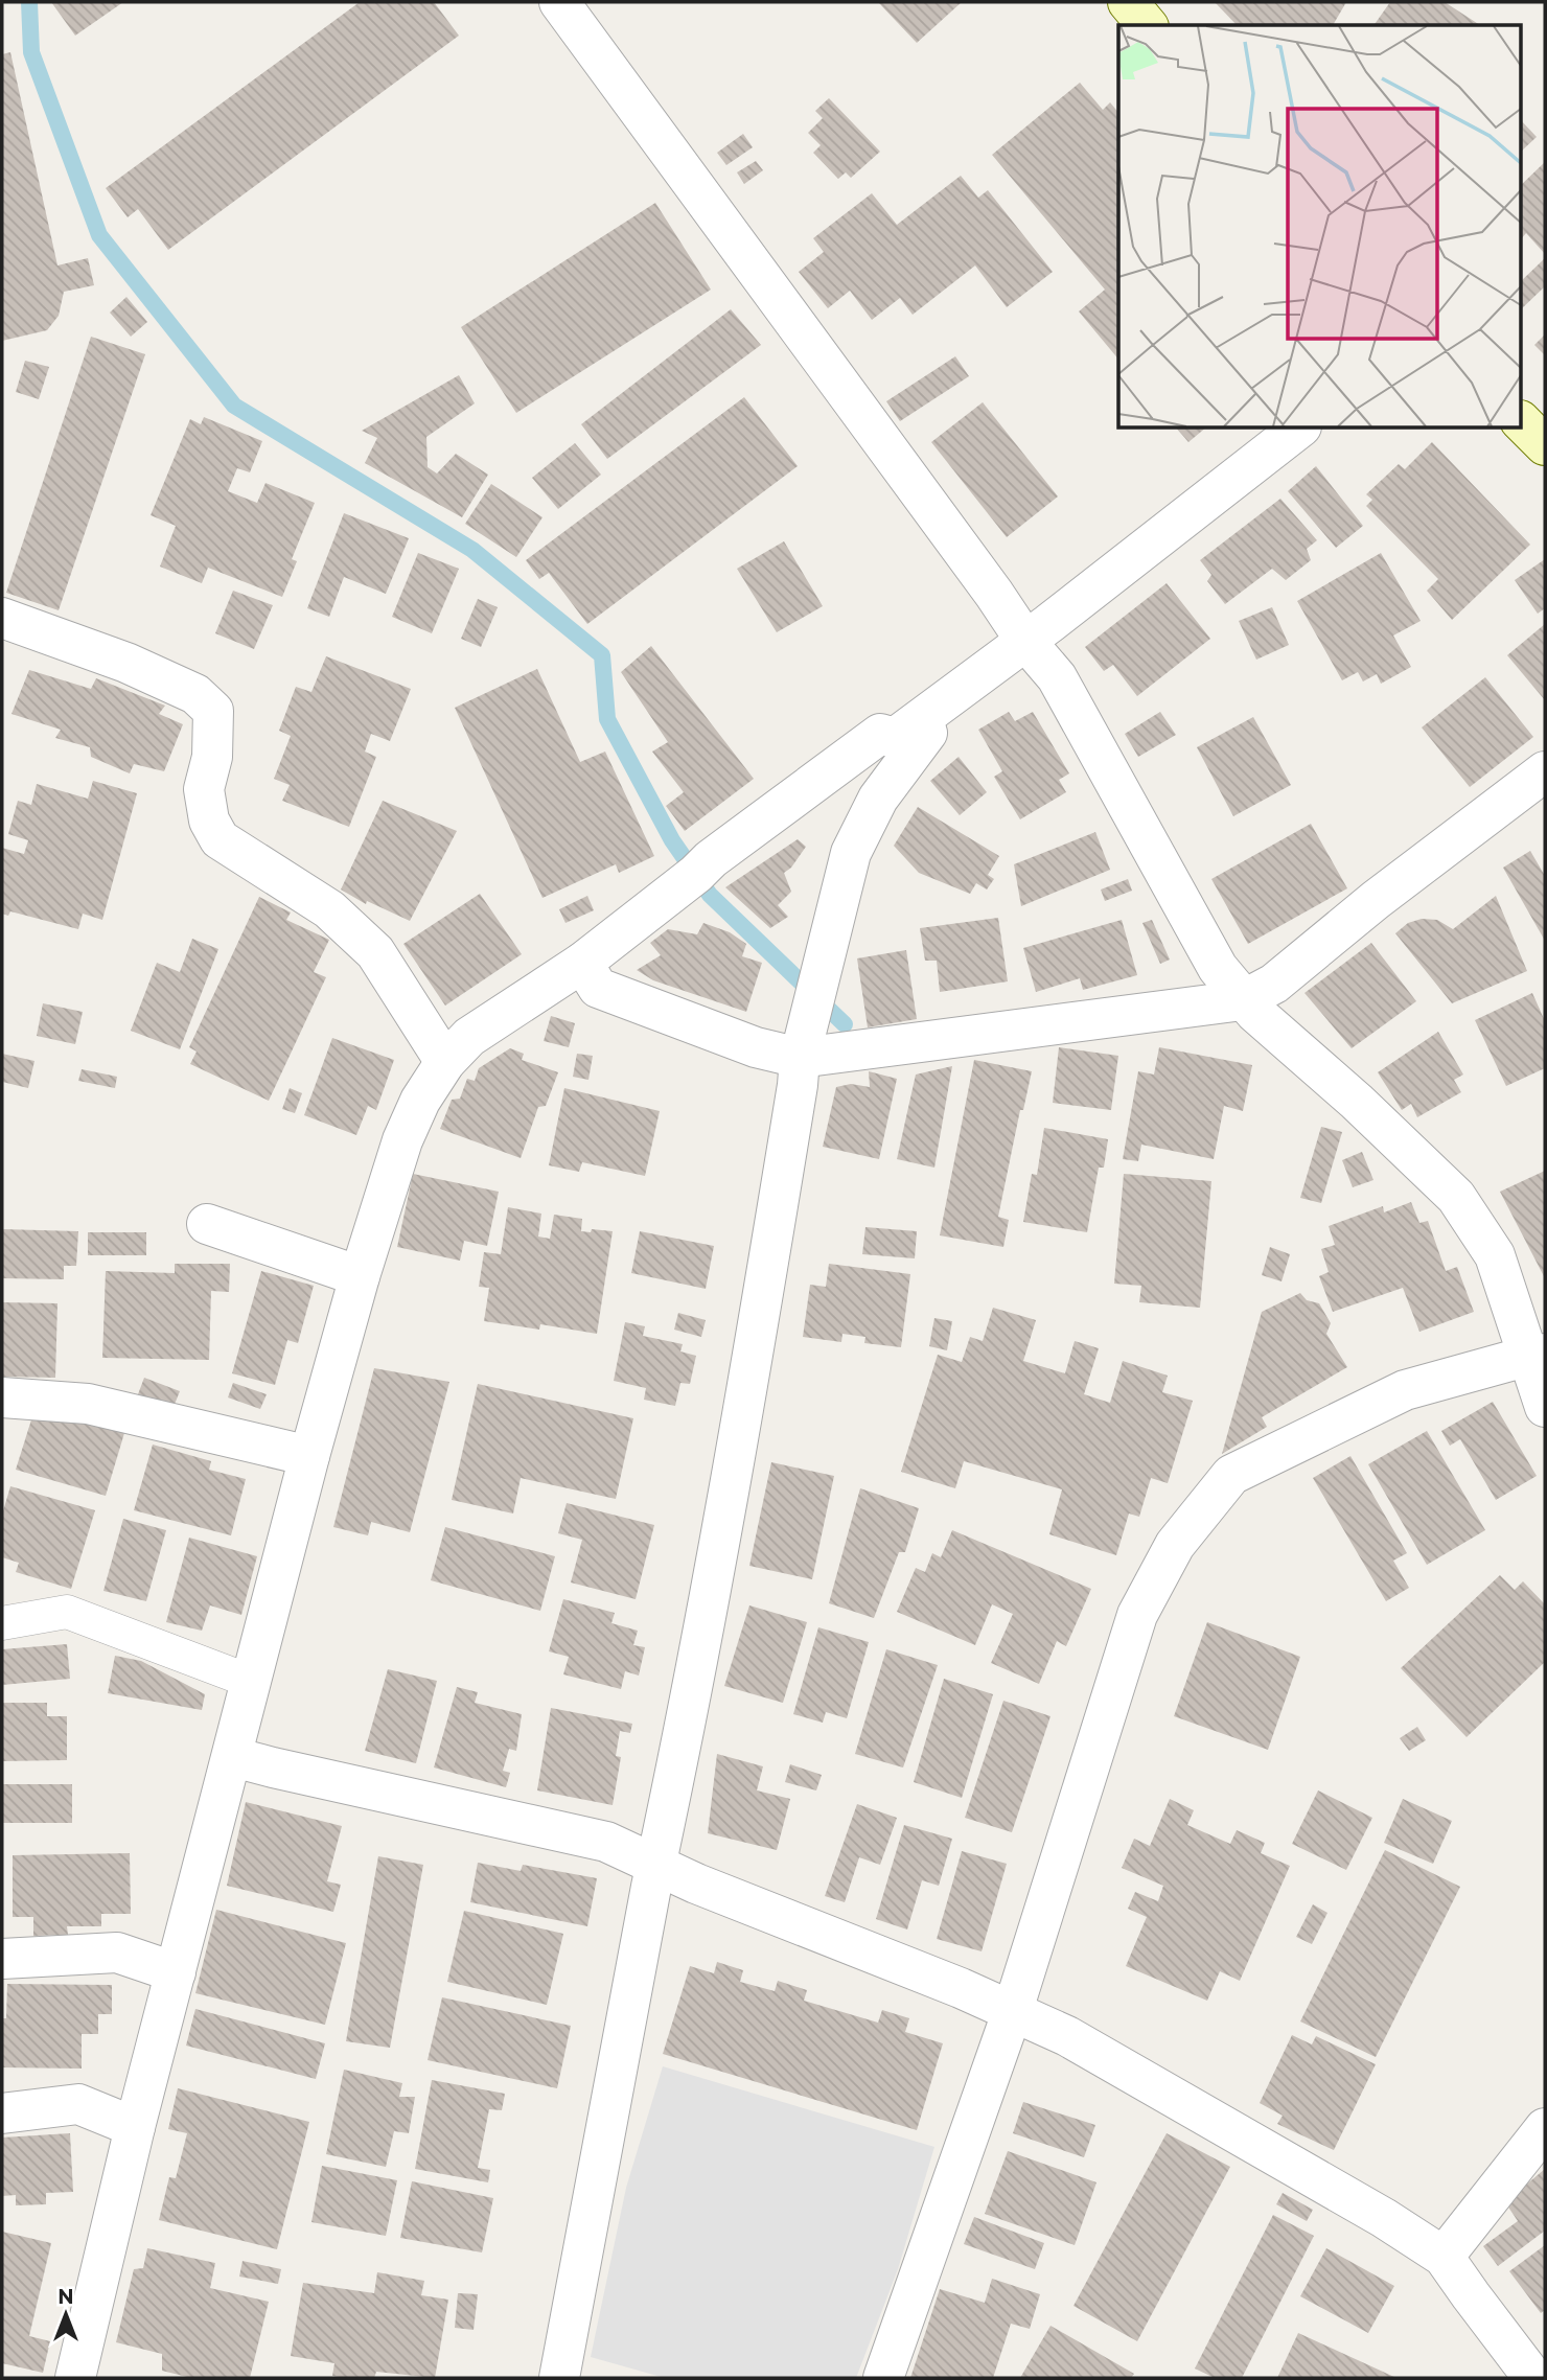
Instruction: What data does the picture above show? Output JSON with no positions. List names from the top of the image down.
{
  "north": "top"
}
